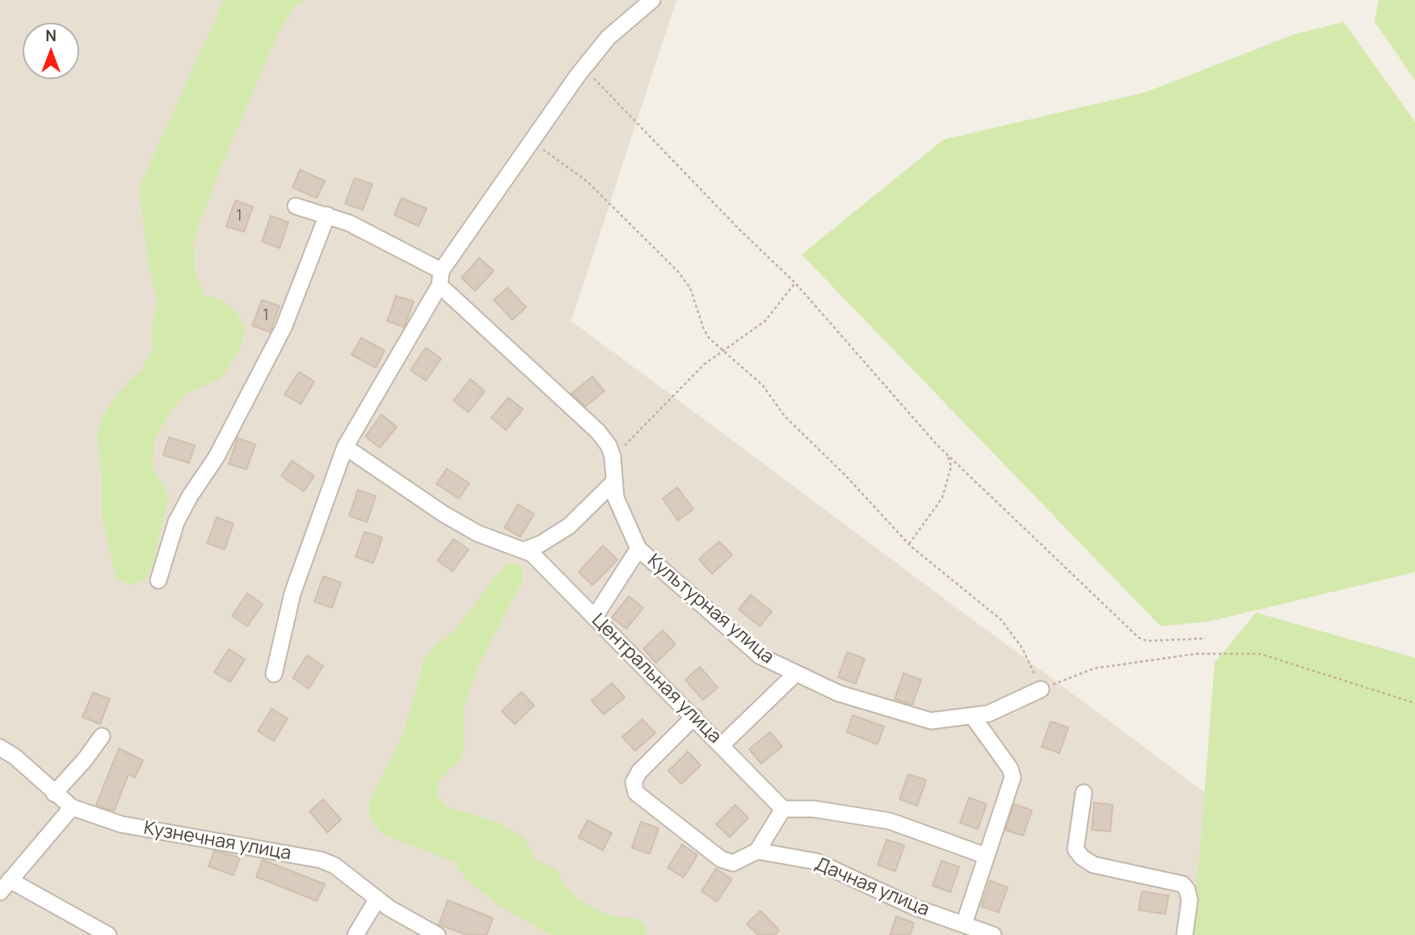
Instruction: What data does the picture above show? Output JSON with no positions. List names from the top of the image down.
{
  "streets": {
    "street": [
      "Культурная улица",
      "Центральная улица",
      "Кузнечная улица",
      "Дачная улица"
    ]
  },
  "house_numbers": ["1", "1"],
  "north": "top"
}
